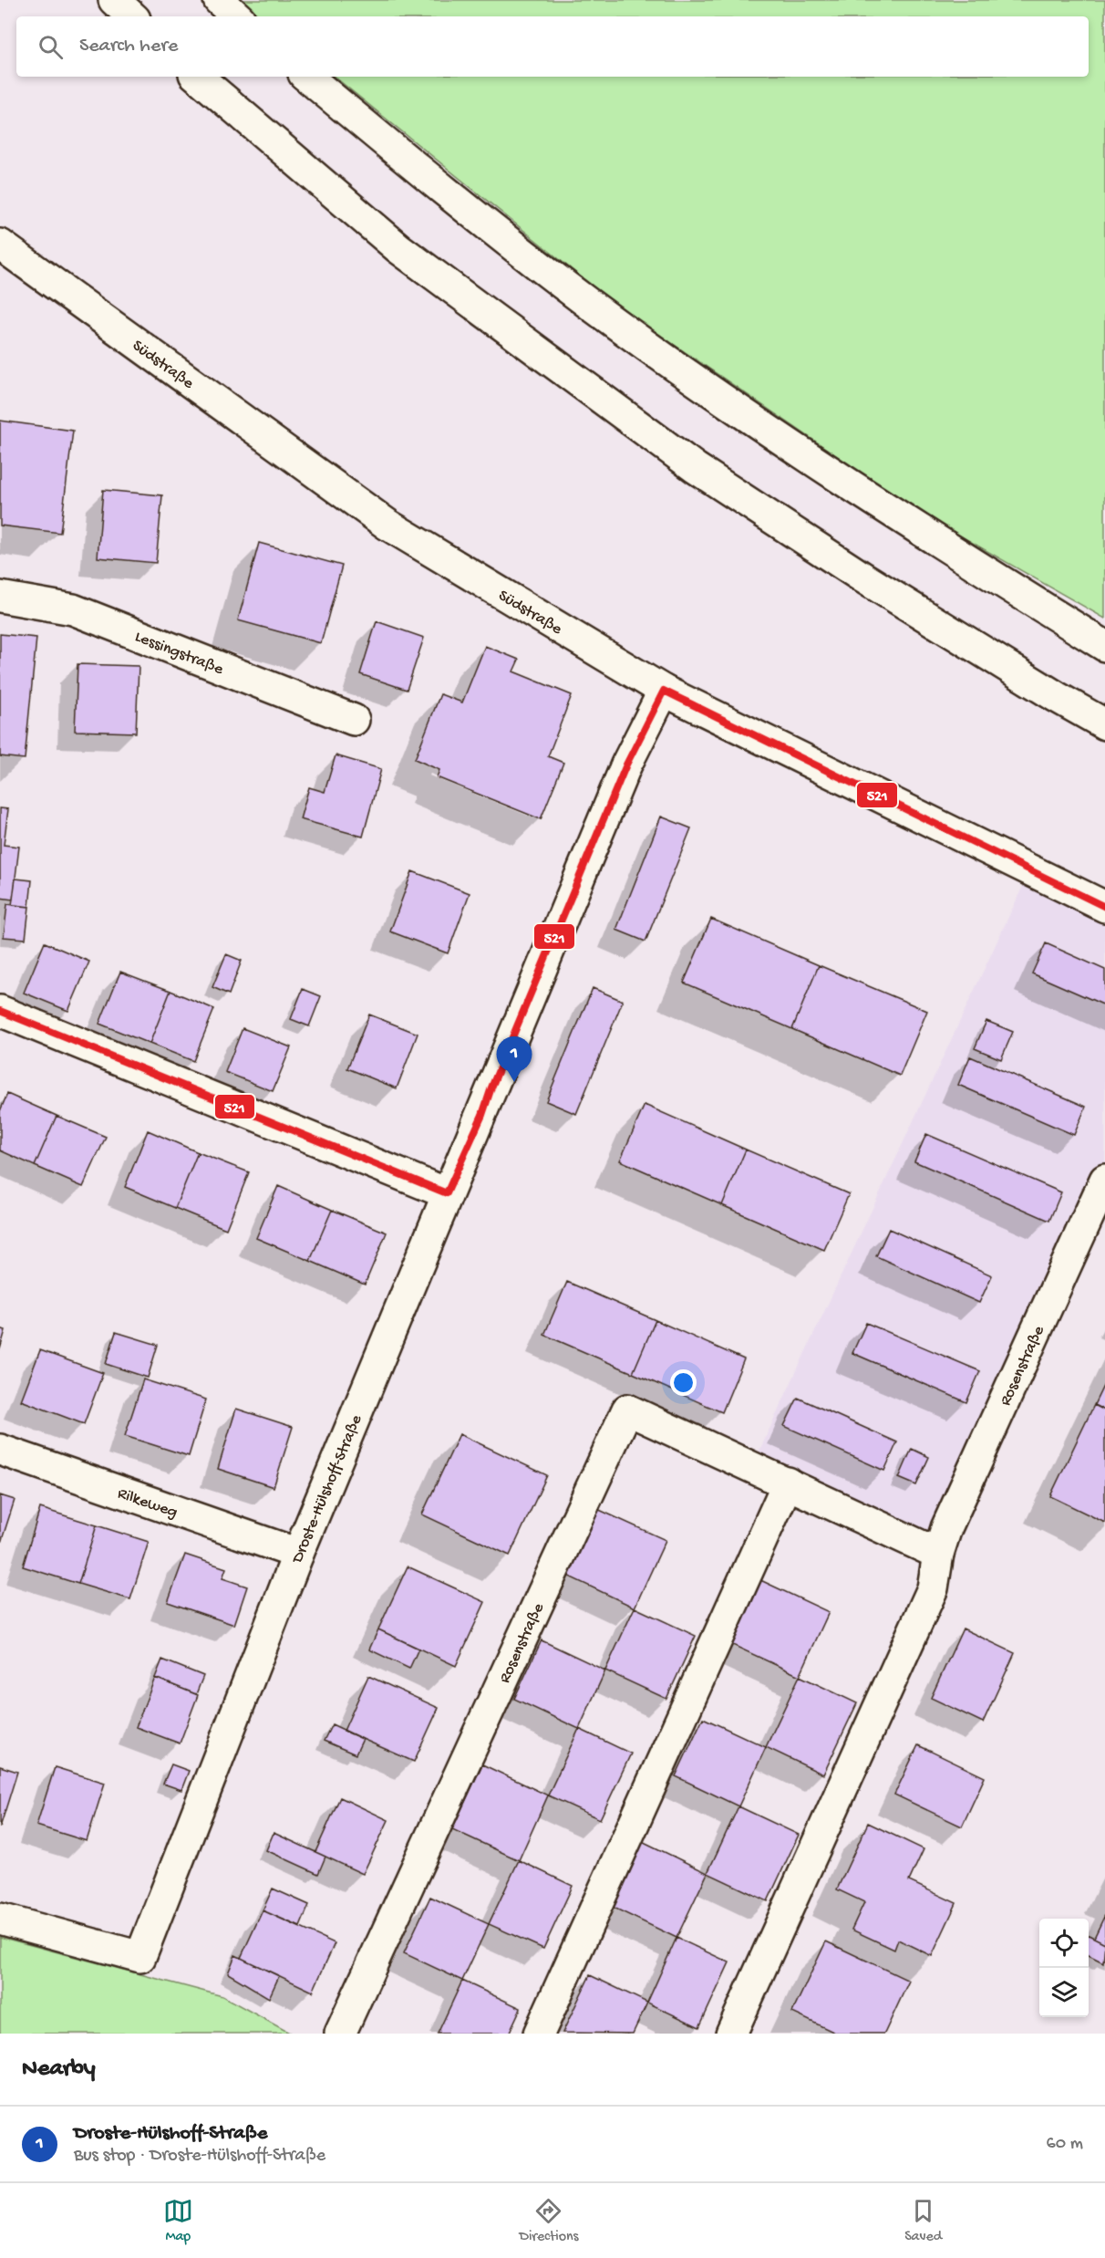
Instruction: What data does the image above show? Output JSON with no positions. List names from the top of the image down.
{
  "streets": {
    "main road": [
      "Südstraße",
      "Lessingstraße",
      "Rosenstraße",
      "Droste-Hülshoff-Straße",
      "Rilkeweg"
    ]
  },
  "crossings": [
    ["Südstraße", "Droste-Hülshoff-Straße"],
    ["Droste-Hülshoff-Straße", "Rilkeweg"]
  ],
  "lines": ["transit line 521"],
  "page": {
    "search": "Search here",
    "pins": "1",
    "heading": "Nearby",
    "list": [
      {
        "mark": "1",
        "name": "Droste-Hülshoff-Straße",
        "note": "Bus stop · Droste-Hülshoff-Straße",
        "value": "60 m"
      }
    ],
    "nav": ["Map", "Directions", "Saved"]
  }
}
